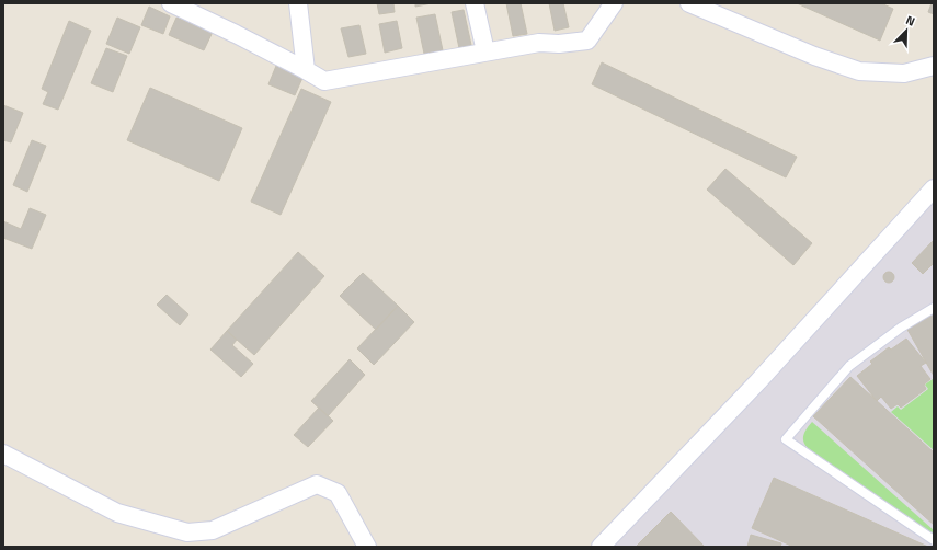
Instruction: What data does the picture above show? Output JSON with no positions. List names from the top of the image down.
{
  "north": "top right"
}
